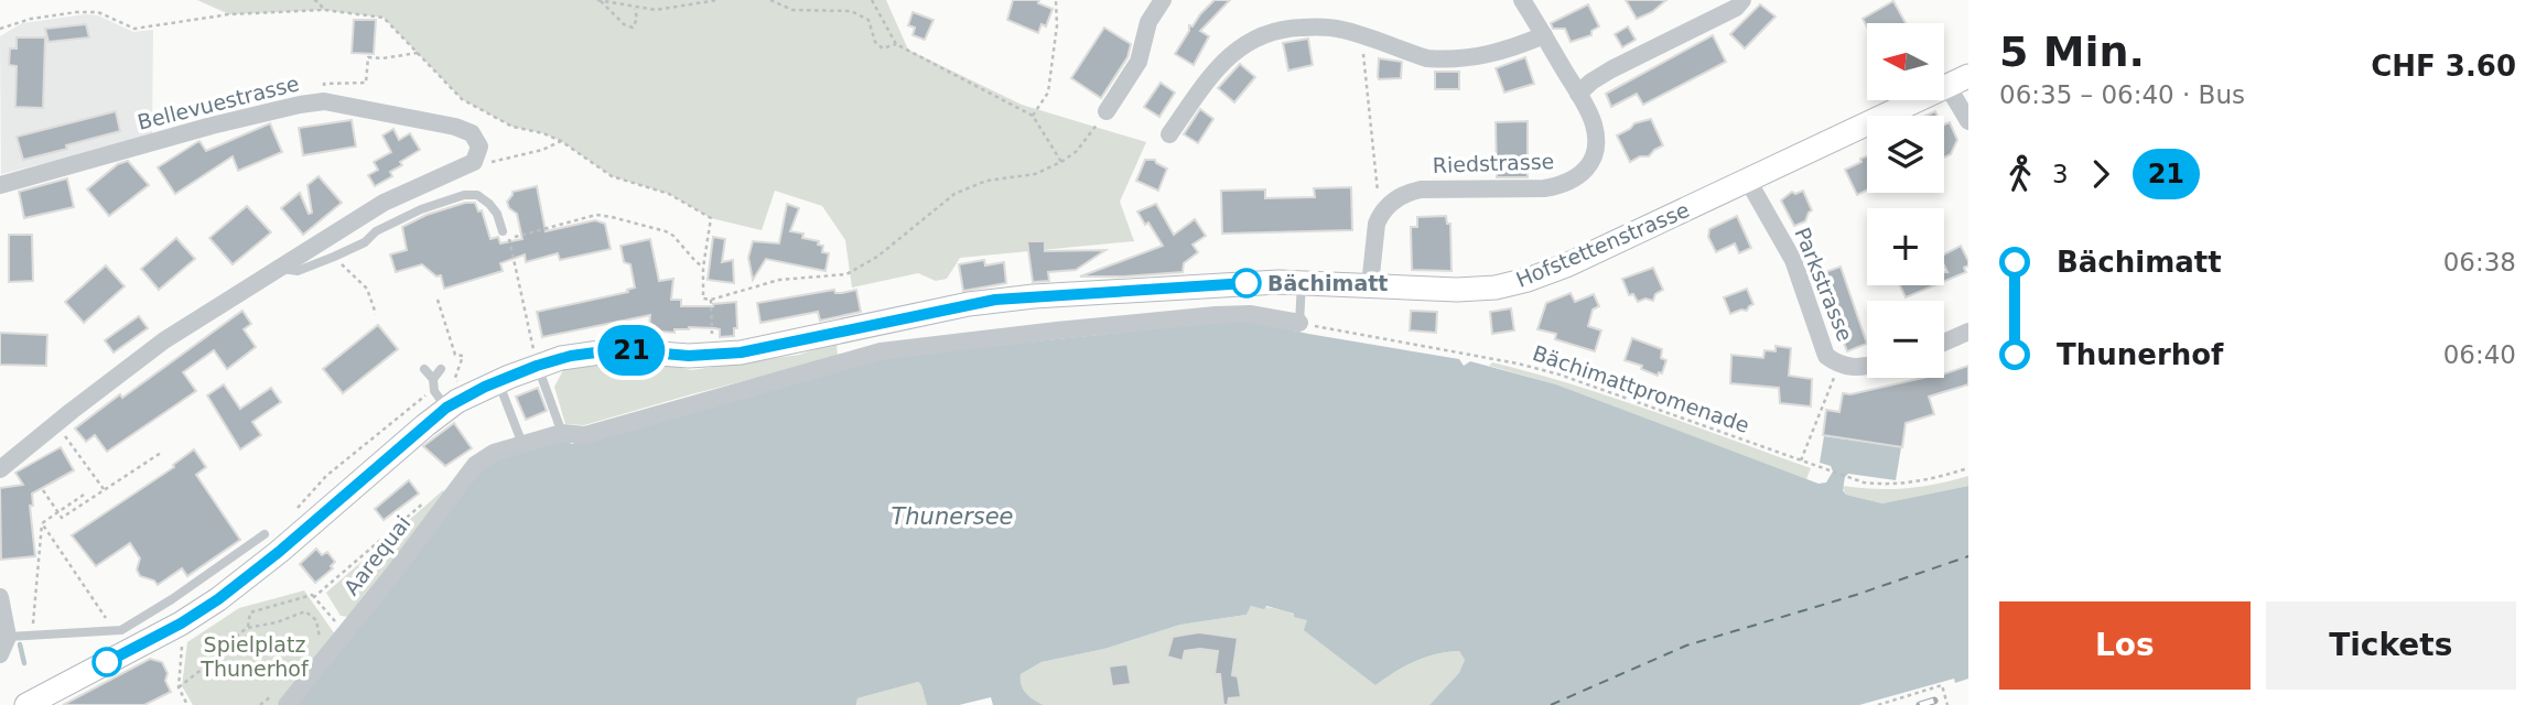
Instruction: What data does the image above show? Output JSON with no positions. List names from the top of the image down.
{
  "streets": {
    "main road": ["Hofstettenstrasse"],
    "street": [
      "Bellevuestrasse",
      "Riedstrasse",
      "Parkstrasse",
      "Aarequai"
    ],
    "path": ["Bächimattpromenade"]
  },
  "crossings": [
    ["Hofstettenstrasse", "Parkstrasse"],
    ["Bächimattpromenade", "Aarequai"]
  ],
  "water": ["Thunersee"],
  "parks": ["Spielplatz Thunerhof"],
  "places": ["Bächimatt"],
  "lines": ["bus line 21"],
  "north": "left",
  "page": {
    "on_map": "21",
    "heading": ["5 Min.", "06:35 – 06:40 · Bus", "CHF 3.60"],
    "map_buttons": ["+", "−"],
    "legs": ["3", "21"],
    "list": [
      {
        "name": "Bächimatt",
        "value": "06:38"
      },
      {
        "name": "Thunerhof",
        "value": "06:40"
      }
    ],
    "buttons": ["Los", "Tickets"]
  }
}
